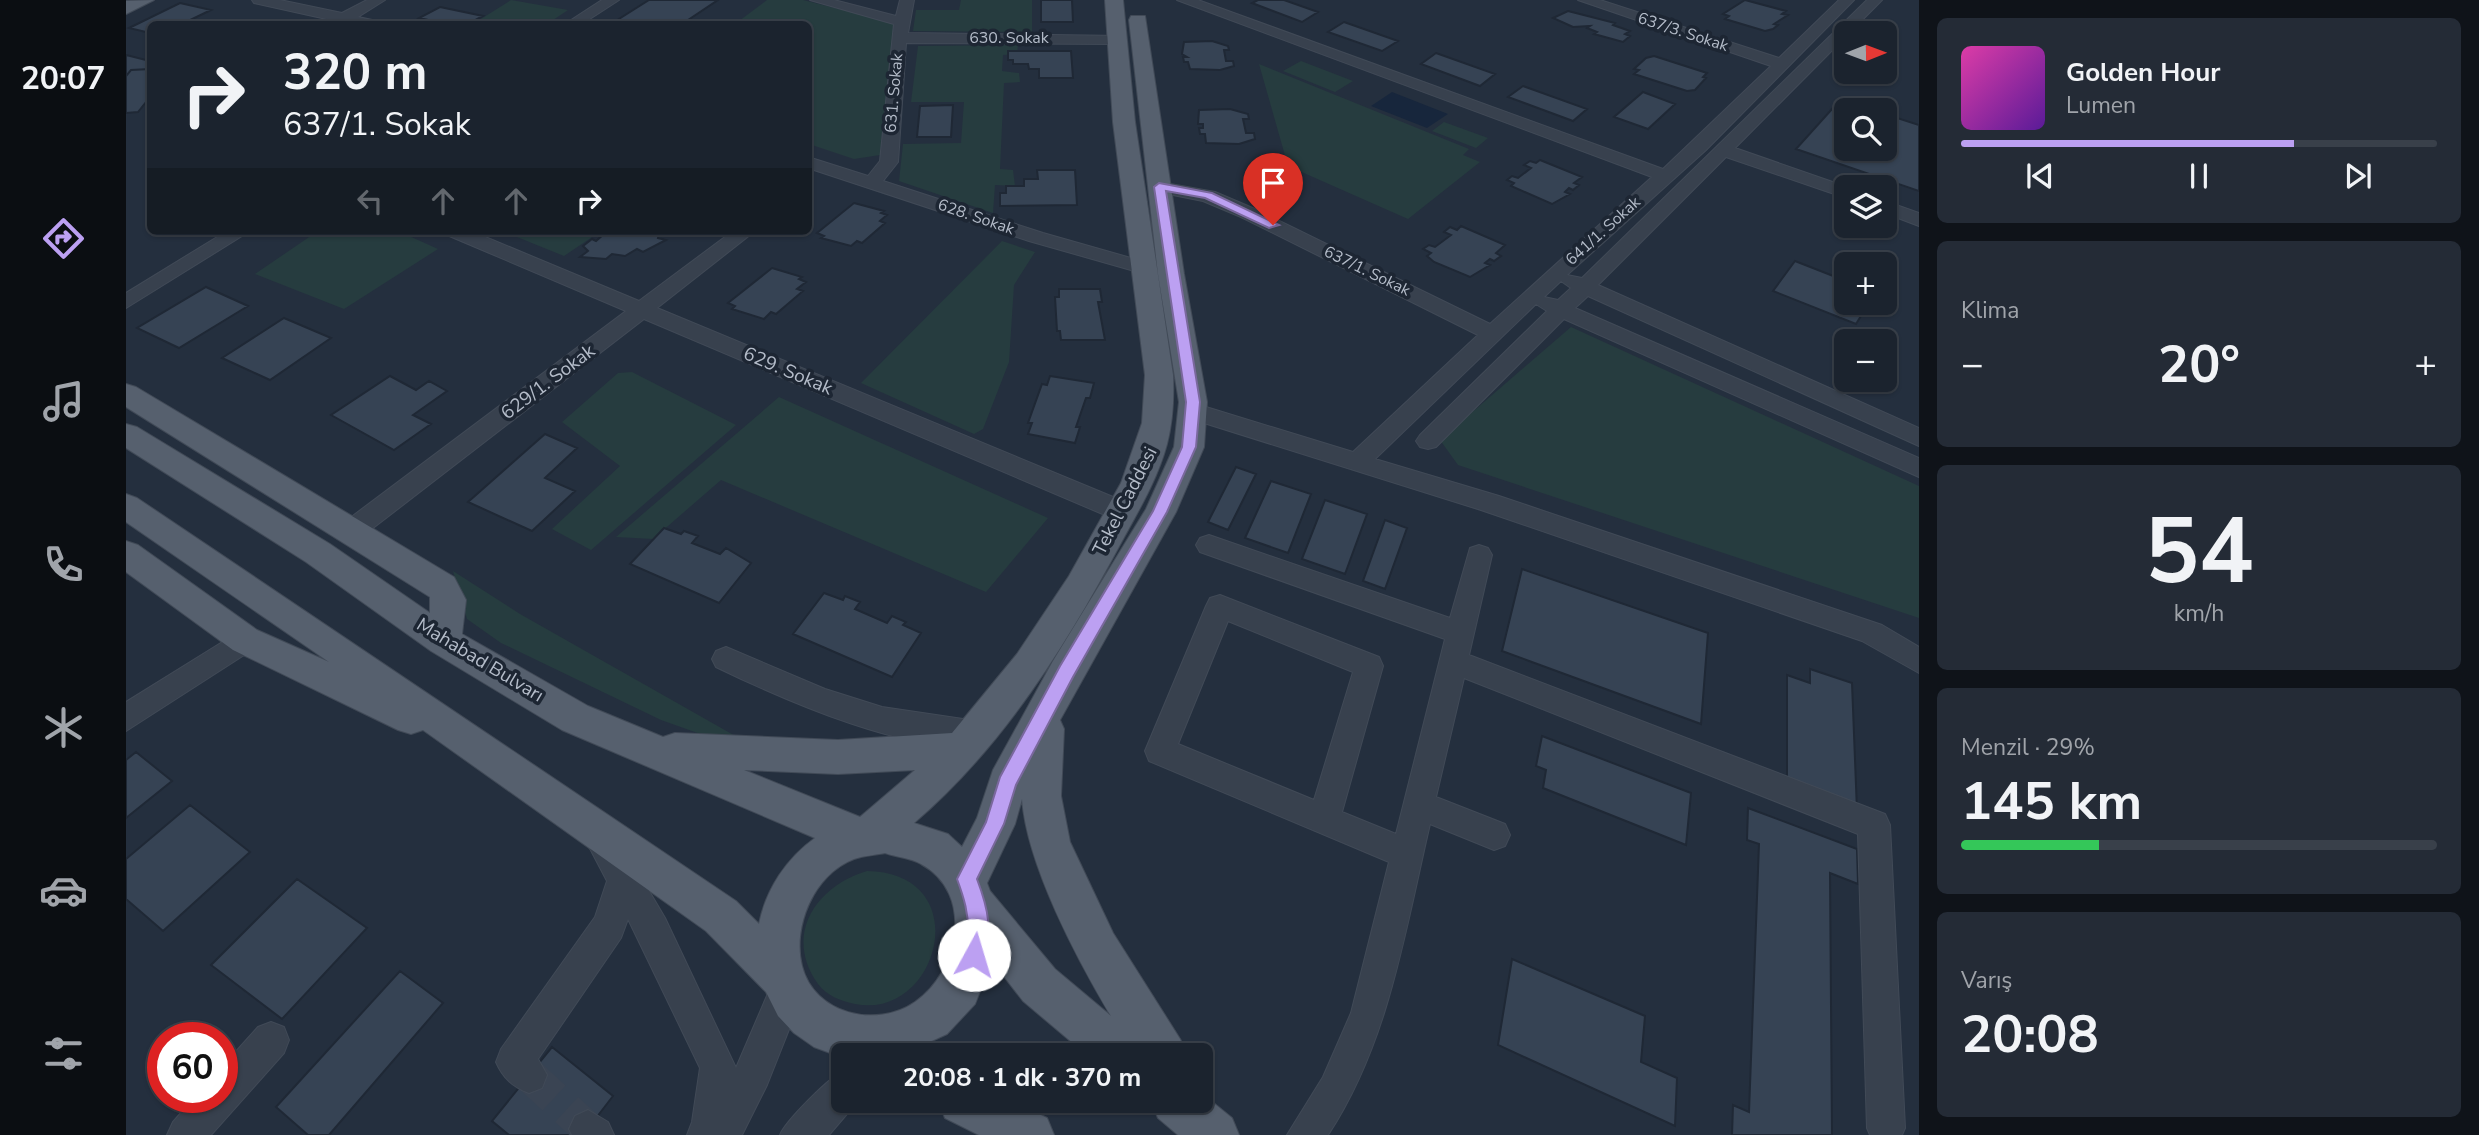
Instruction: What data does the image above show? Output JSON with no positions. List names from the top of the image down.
{
  "streets": {
    "main road": ["Tekel Caddesi", "Mahabad Bulvarı"],
    "street": [
      "637/3. Sokak",
      "630. Sokak",
      "631. Sokak",
      "628. Sokak",
      "641/1. Sokak",
      "637/1. Sokak",
      "629. Sokak",
      "629/1. Sokak"
    ]
  },
  "crossings": [
    ["637/3. Sokak", "641/1. Sokak"],
    ["630. Sokak", "631. Sokak"],
    ["630. Sokak", "Tekel Caddesi"],
    ["631. Sokak", "628. Sokak"],
    ["628. Sokak", "Tekel Caddesi"],
    ["641/1. Sokak", "637/1. Sokak"],
    ["629. Sokak", "629/1. Sokak"],
    ["629. Sokak", "Tekel Caddesi"],
    ["Tekel Caddesi", "Mahabad Bulvarı"]
  ],
  "north": "right",
  "page": {
    "tabs": "20:07",
    "map_buttons": ["+", "−"],
    "turn": ["320 m", "637/1. Sokak"],
    "song": ["Golden Hour", "Lumen"],
    "tile": [
      "Klima",
      ["54", "km/h"],
      ["Menzil · 29%", "145 km"],
      ["Varış", "20:08"]
    ],
    "heat": ["−", "20°", "+"],
    "limit": "60",
    "trip": "20:08 · 1 dk · 370 m"
  }
}
